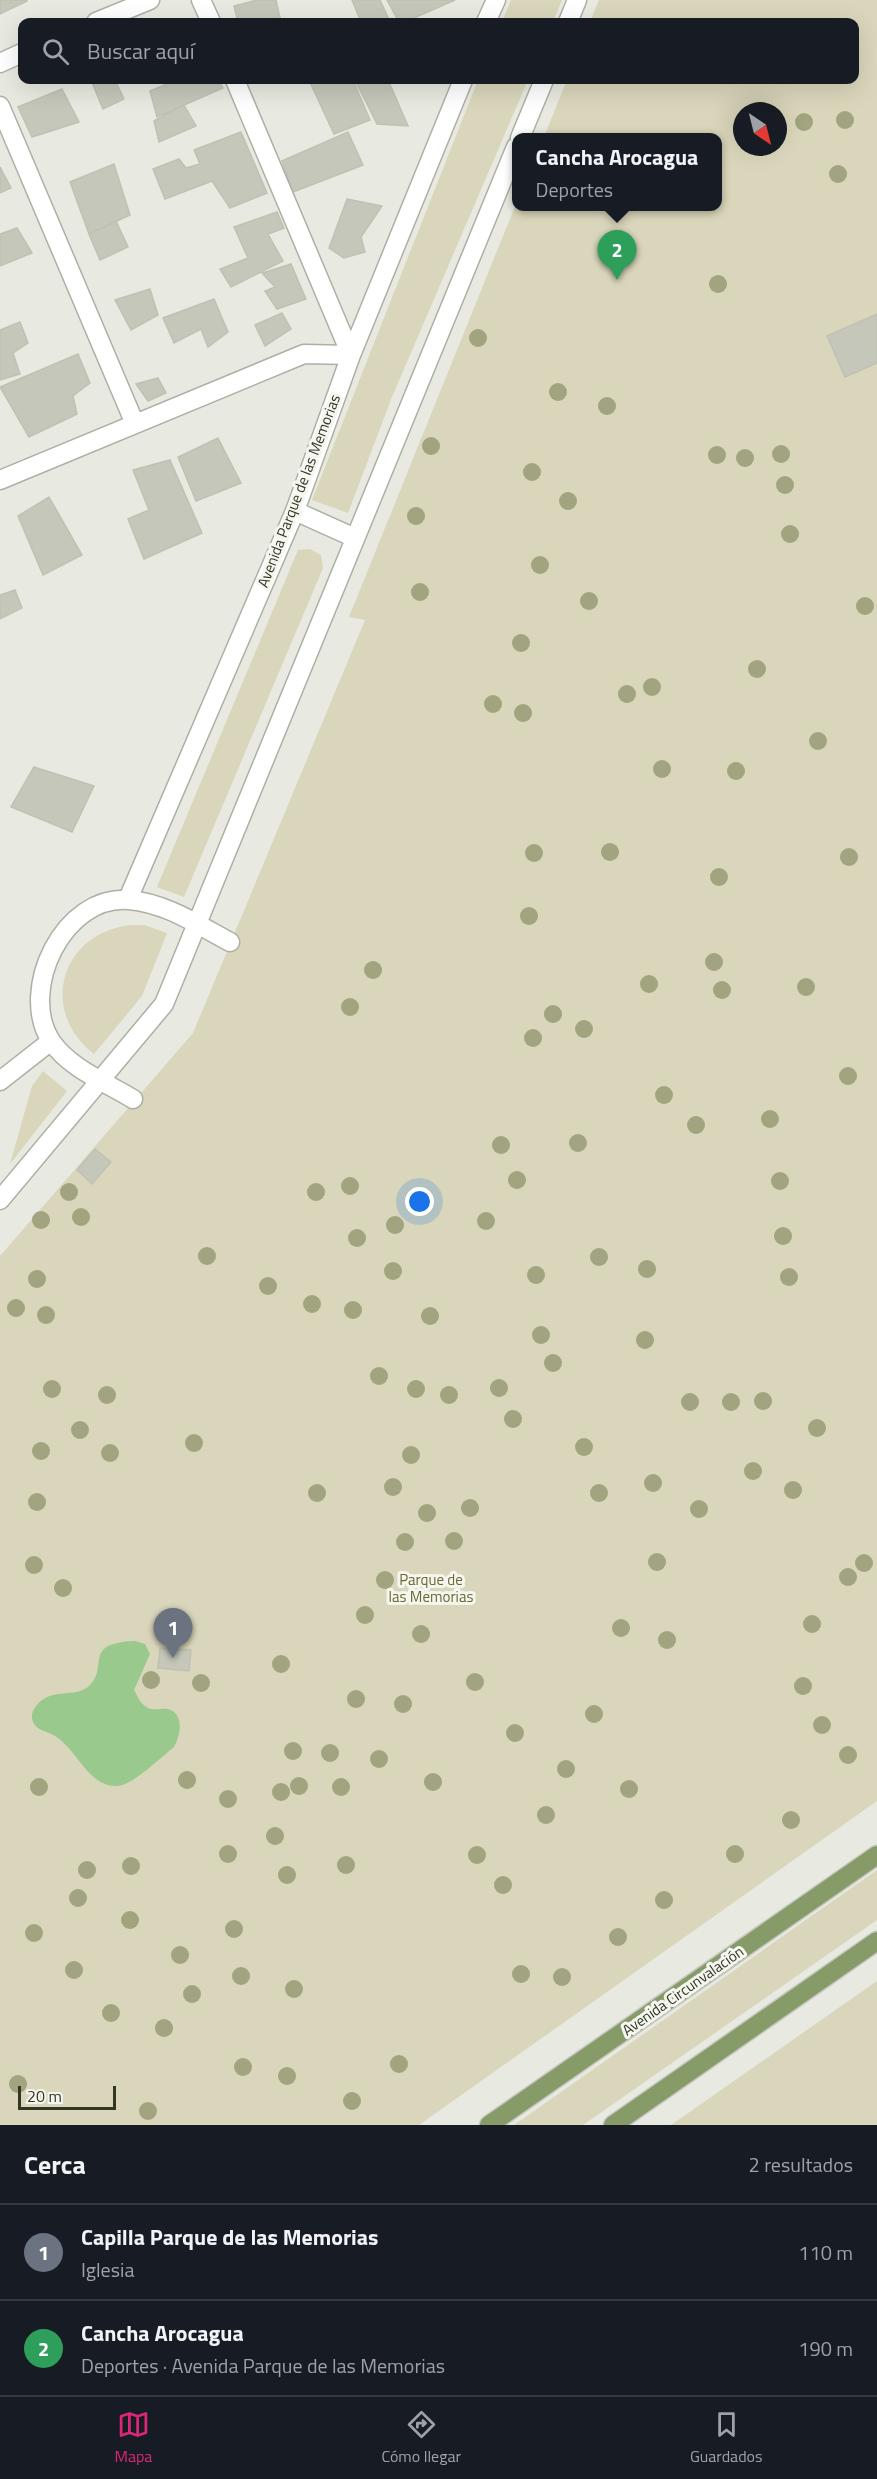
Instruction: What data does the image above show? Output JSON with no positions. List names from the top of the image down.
{
  "streets": {
    "main road": ["Avenida Circunvalación"],
    "street": ["Avenida Parque de las Memorias"]
  },
  "parks": ["Parque de las Memorias"],
  "scale_bar": "20 m",
  "north": "bottom right",
  "page": {
    "search": "Buscar aquí",
    "popup": ["Cancha Arocagua", "Deportes"],
    "pins": ["2", "1"],
    "scale": "20 m",
    "heading": ["Cerca", "2 resultados"],
    "list": [
      {
        "mark": "1",
        "name": "Capilla Parque de las Memorias",
        "note": "Iglesia",
        "value": "110 m"
      },
      {
        "mark": "2",
        "name": "Cancha Arocagua",
        "note": "Deportes · Avenida Parque de las Memorias",
        "value": "190 m"
      }
    ],
    "nav": ["Mapa", "Cómo llegar", "Guardados"]
  }
}
